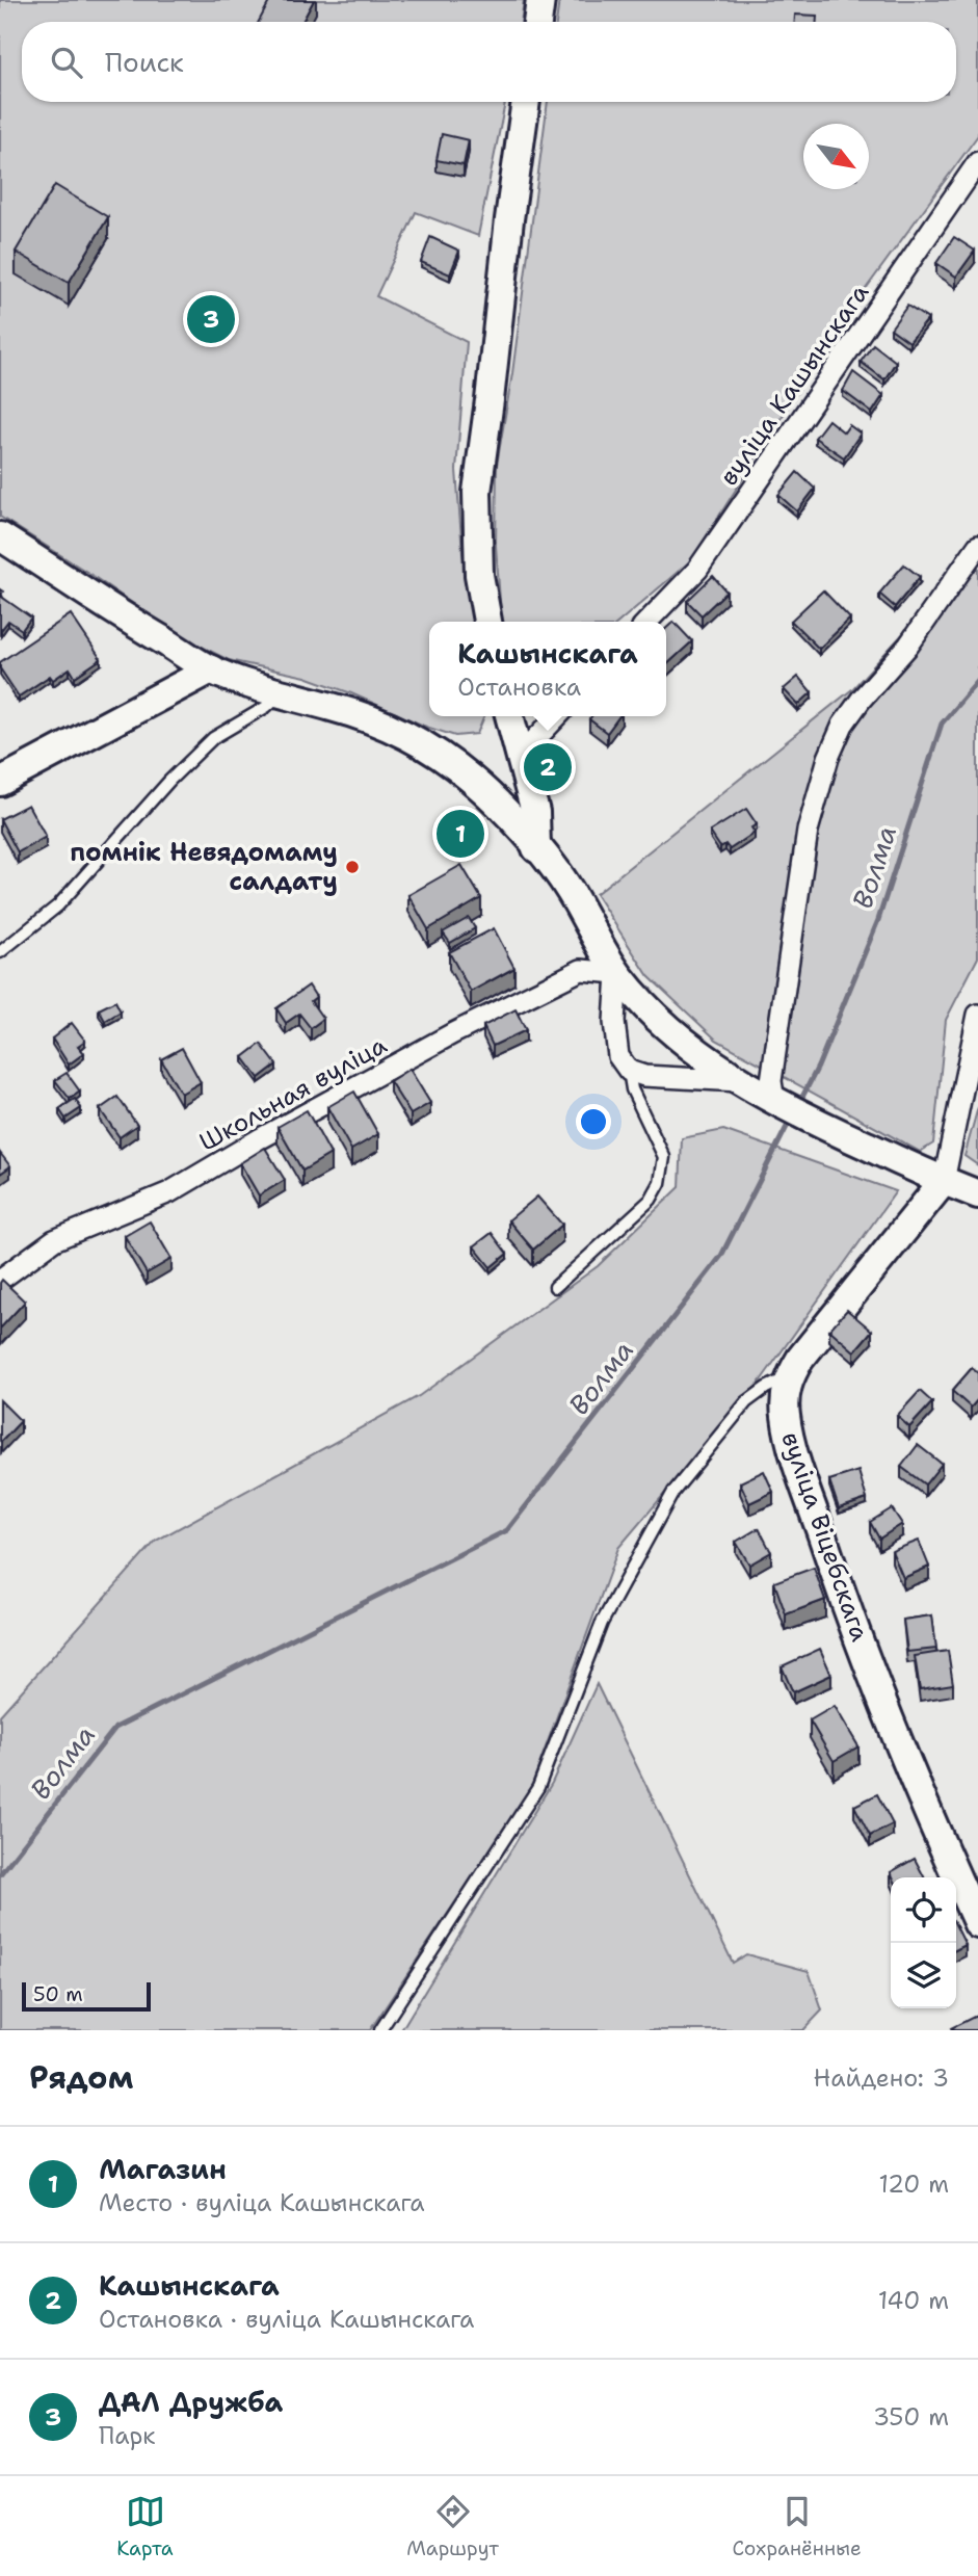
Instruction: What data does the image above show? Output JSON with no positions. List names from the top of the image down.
{
  "streets": {
    "street": ["вуліца Кашынскага", "Школьная вуліца", "вуліца Віцебскага"]
  },
  "water": ["Волма"],
  "places": ["помнік Невядомаму салдату"],
  "scale_bar": "50 m",
  "north": "bottom right",
  "page": {
    "search": "Поиск",
    "pins": ["3", "2", "1"],
    "popup": ["Кашынскага", "Остановка"],
    "scale": "50 m",
    "heading": ["Рядом", "Найдено: 3"],
    "list": [
      {
        "mark": "1",
        "name": "Магазин",
        "note": "Место · вуліца Кашынскага",
        "value": "120 m"
      },
      {
        "mark": "2",
        "name": "Кашынскага",
        "note": "Остановка · вуліца Кашынскага",
        "value": "140 m"
      },
      {
        "mark": "3",
        "name": "ДАЛ Дружба",
        "note": "Парк",
        "value": "350 m"
      }
    ],
    "nav": ["Карта", "Маршрут", "Сохранённые"]
  }
}
